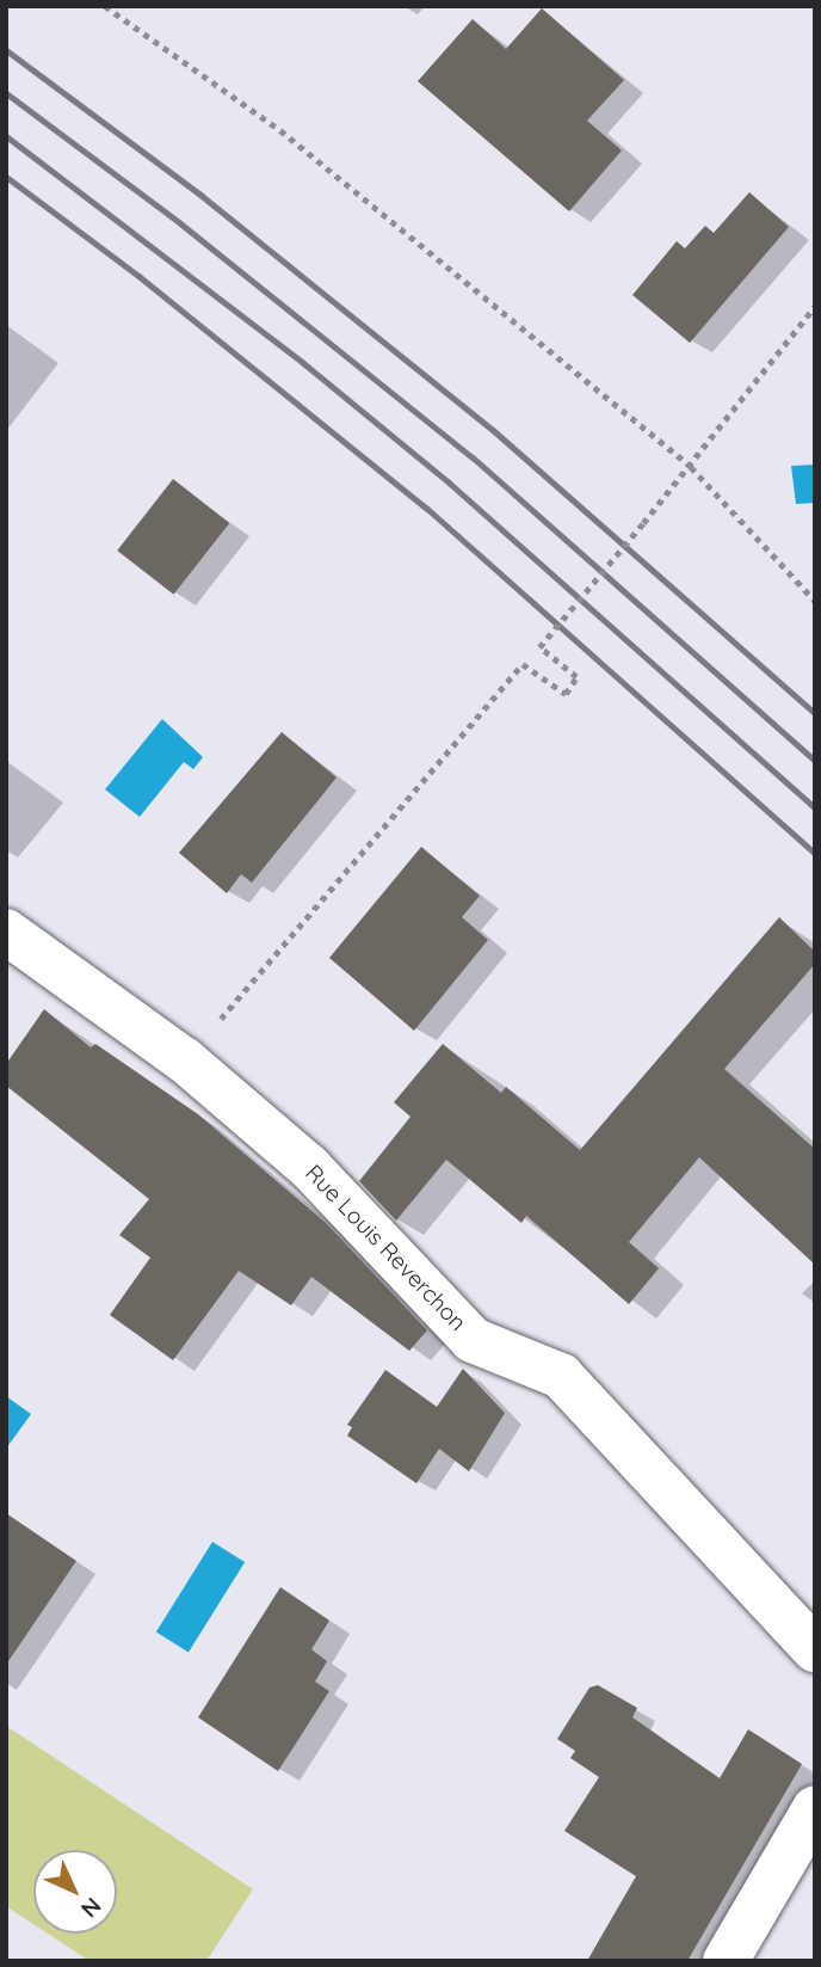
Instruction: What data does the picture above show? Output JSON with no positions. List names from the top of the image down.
{
  "streets": {
    "street": ["Rue Louis Reverchon"]
  },
  "north": "bottom right"
}
